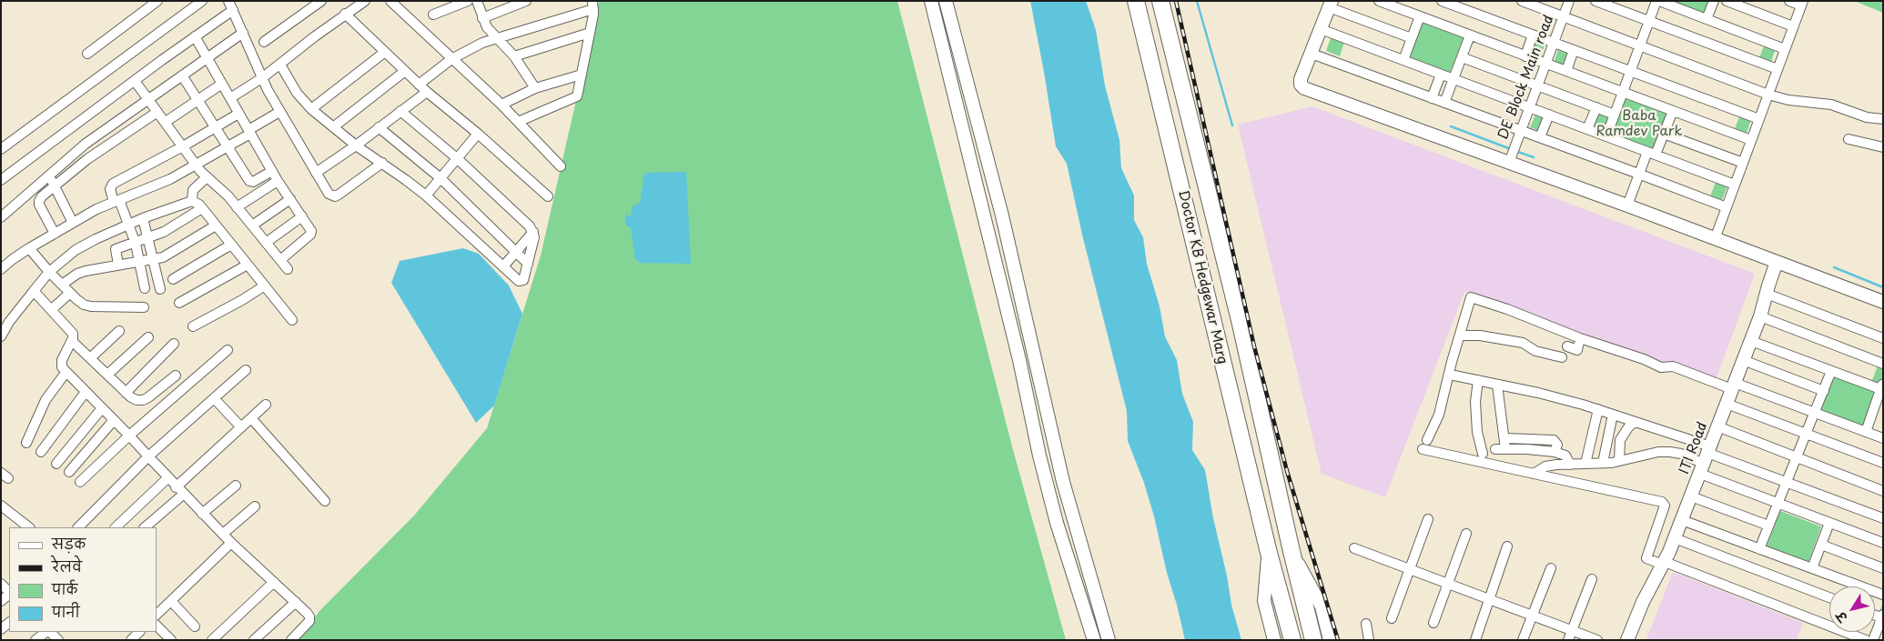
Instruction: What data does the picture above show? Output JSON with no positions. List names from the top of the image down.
{
  "streets": {
    "highway": ["Doctor KB Hedgewar Marg"],
    "main road": ["ITI Road"],
    "street": ["DE Block Main road"]
  },
  "parks": ["Baba Ramdev Park"],
  "legend": [
    "सड़क",
    "रेलवे",
    "पार्क",
    "पानी"
  ],
  "north": "bottom left"
}
